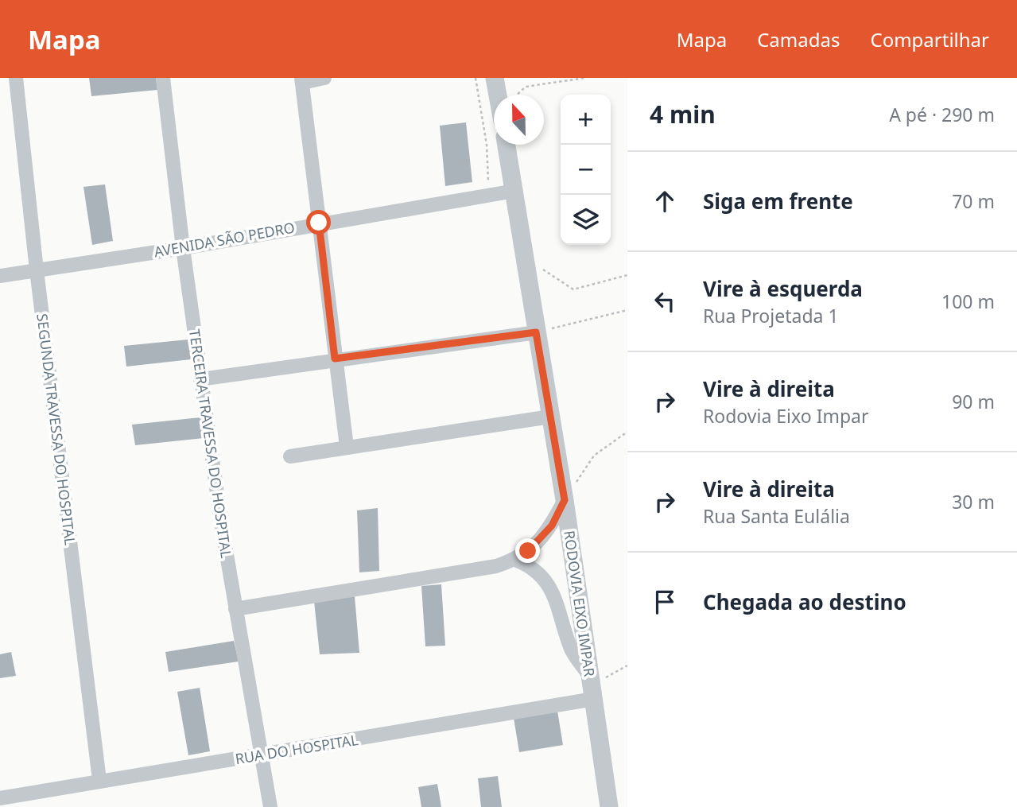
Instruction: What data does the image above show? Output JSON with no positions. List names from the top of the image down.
{
  "streets": {
    "street": [
      "AVENIDA SÃO PEDRO",
      "SEGUNDA TRAVESSA DO HOSPITAL",
      "TERCEIRA TRAVESSA DO HOSPITAL",
      "RODOVIA EIXO IMPAR",
      "RUA DO HOSPITAL"
    ]
  },
  "crossings": [
    ["AVENIDA SÃO PEDRO", "SEGUNDA TRAVESSA DO HOSPITAL"],
    ["AVENIDA SÃO PEDRO", "TERCEIRA TRAVESSA DO HOSPITAL"],
    ["AVENIDA SÃO PEDRO", "RODOVIA EIXO IMPAR"],
    ["SEGUNDA TRAVESSA DO HOSPITAL", "RUA DO HOSPITAL"],
    ["TERCEIRA TRAVESSA DO HOSPITAL", "RUA DO HOSPITAL"],
    ["RODOVIA EIXO IMPAR", "RUA DO HOSPITAL"]
  ],
  "north": "top",
  "page": {
    "header": "Mapa",
    "nav": ["Mapa", "Camadas", "Compartilhar"],
    "heading": ["4 min", "A pé · 290 m"],
    "map_buttons": ["+", "−"],
    "list": [
      ["Siga em frente", "70 m"],
      ["Vire à esquerda", "Rua Projetada 1", "100 m"],
      ["Vire à direita", "Rodovia Eixo Impar", "90 m"],
      ["Vire à direita", "Rua Santa Eulália", "30 m"],
      "Chegada ao destino"
    ]
  }
}
